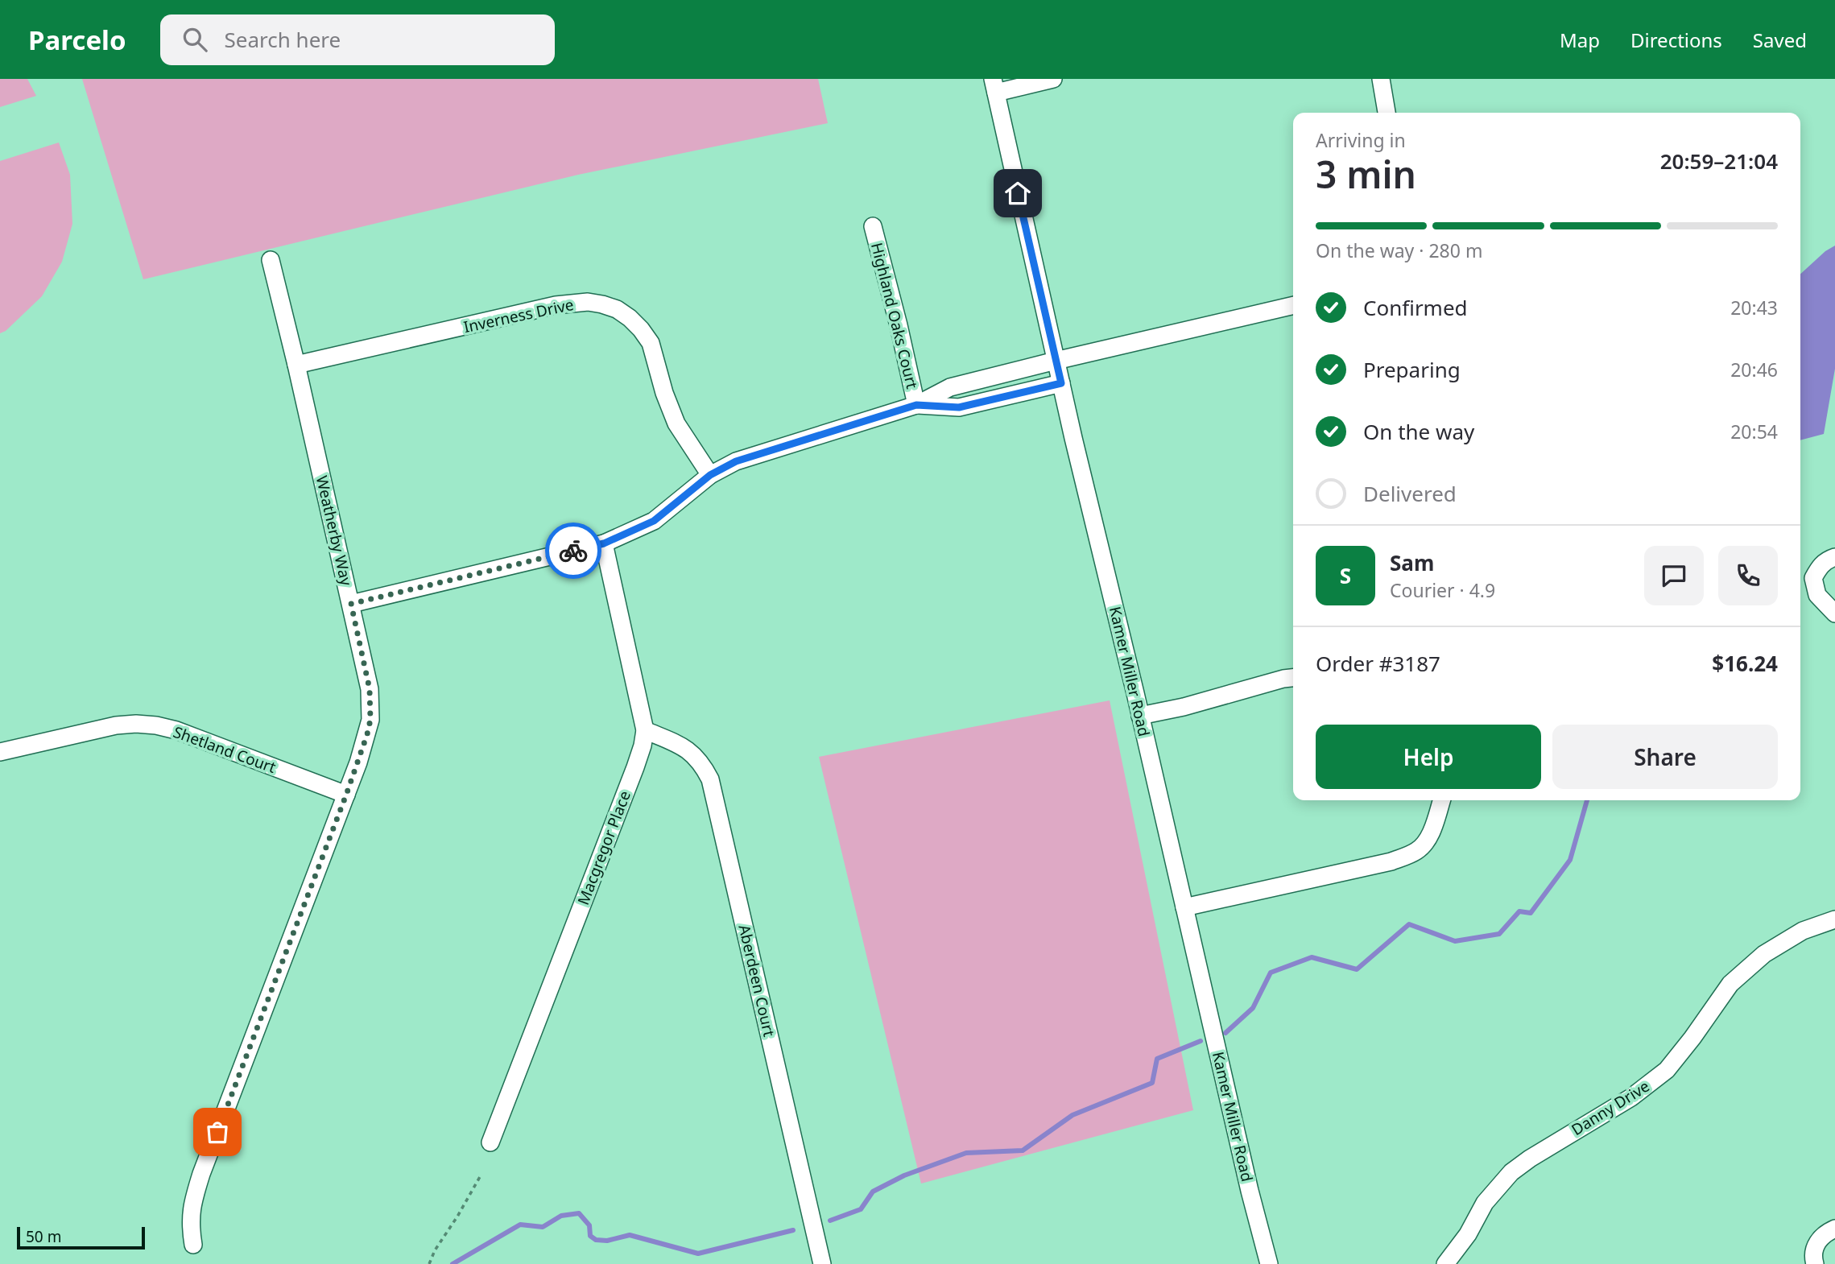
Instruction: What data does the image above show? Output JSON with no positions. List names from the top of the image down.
{
  "streets": {
    "street": [
      "Inverness Drive",
      "Highland Oaks Court",
      "Weatherby Way",
      "Kamer Miller Road",
      "Shetland Court",
      "Macgregor Place",
      "Aberdeen Court",
      "Danny Drive"
    ]
  },
  "crossings": [
    ["Inverness Drive", "Weatherby Way"],
    ["Weatherby Way", "Shetland Court"],
    ["Macgregor Place", "Aberdeen Court"]
  ],
  "scale_bar": "50 m",
  "page": {
    "header": "Parcelo",
    "search": "Search here",
    "nav": ["Map", "Directions", "Saved"],
    "heading": ["3 min", "Arriving in", "20:59–21:04"],
    "panel": [
      "Sam",
      "Courier · 4.9",
      "Order #3187",
      "$16.24"
    ],
    "bar": "On the way · 280 m",
    "list": [
      ["Confirmed", "20:43"],
      ["Preparing", "20:46"],
      ["On the way", "20:54"],
      "Delivered"
    ],
    "round": "S",
    "buttons": ["Help", "Share"],
    "scale": "50 m"
  }
}
